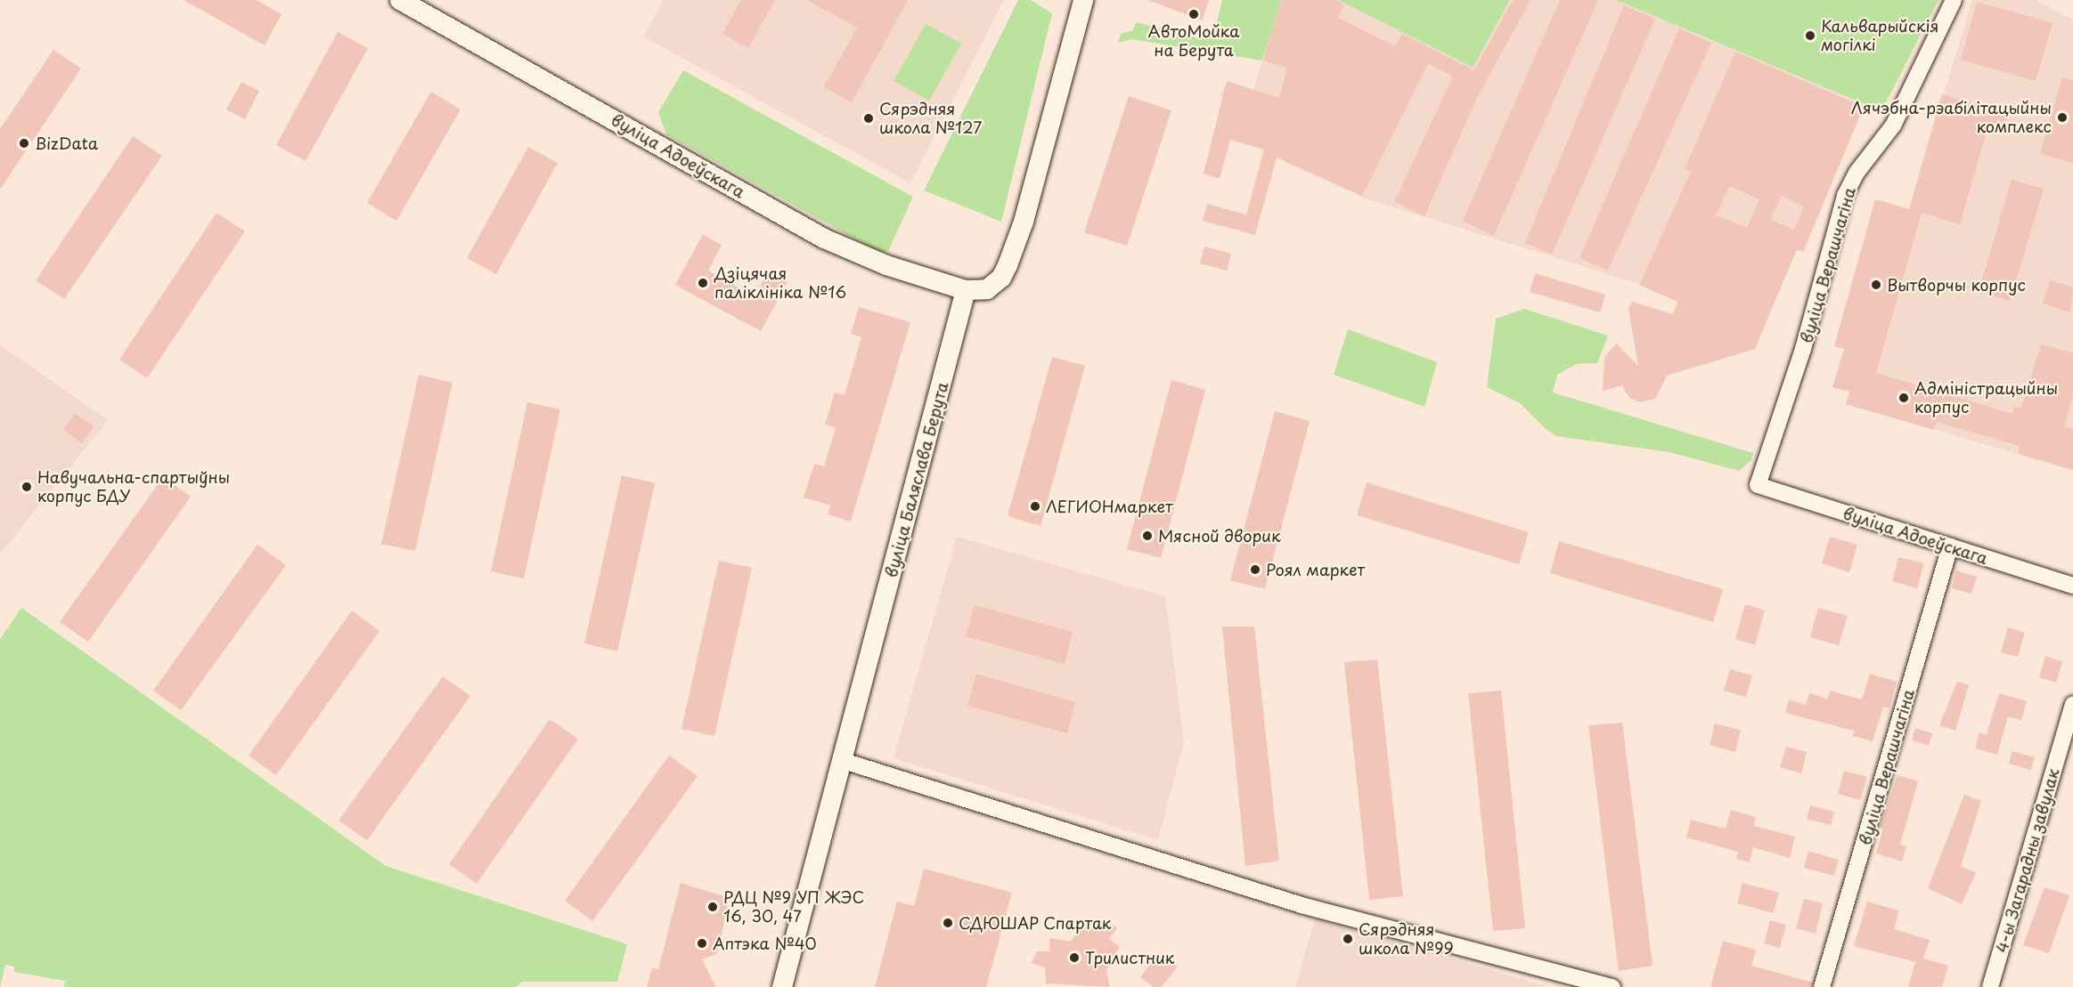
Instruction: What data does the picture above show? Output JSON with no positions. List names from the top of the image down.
{
  "streets": {
    "street": [
      "вуліца Адоеўскага",
      "вуліца Верашчагіна",
      "вуліца Баляслава Берута",
      "4-ы Загарадны завулак"
    ]
  },
  "crossings": [
    ["вуліца Адоеўскага", "вуліца Верашчагіна"],
    ["вуліца Адоеўскага", "вуліца Баляслава Берута"]
  ],
  "places": [
    "АвтоМойка на Берута",
    "Кальварыйскія могілкі",
    "Лячэбна-рэабілітацыйны комплекс",
    "Сярэдняя школа №127",
    "BizData",
    "Дзіцячая паліклініка №16",
    "Вытворчы корпус",
    "Адміністрацыйны корпус",
    "Навучальна-спартыўны корпус БДУ",
    "ЛЕГИОНмаркет",
    "Мясной дворик",
    "Роял маркет",
    "РДЦ №9 УП ЖЭС 16, 30, 47",
    "СДЮШАР Спартак",
    "Сярэдняя школа №99",
    "Аптэка №40",
    "Трилистник"
  ]
}
